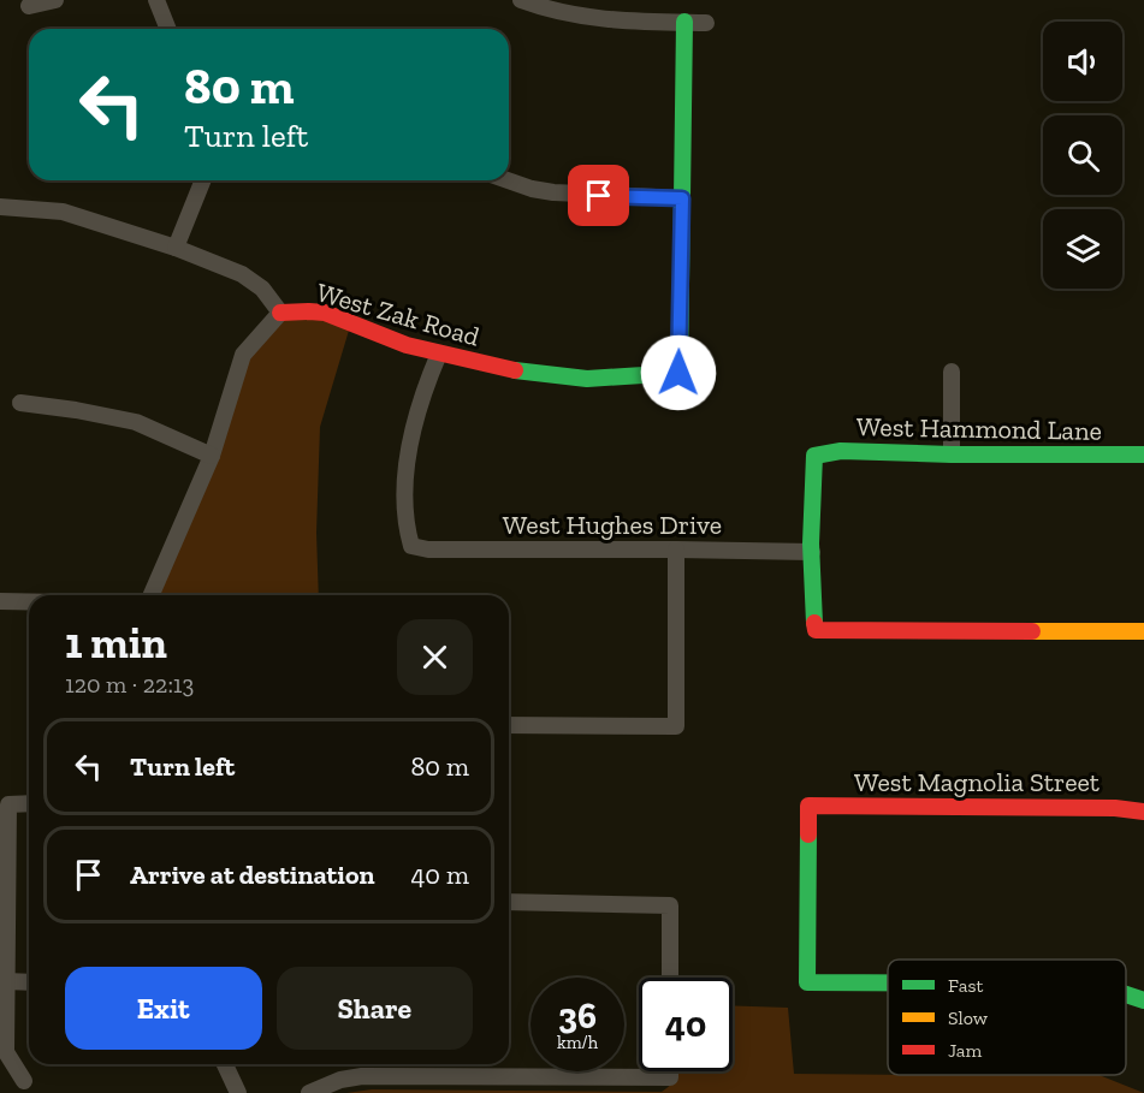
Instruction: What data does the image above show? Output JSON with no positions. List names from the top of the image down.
{
  "streets": {
    "street": [
      "West Zak Road",
      "West Hammond Lane",
      "West Hughes Drive",
      "West Magnolia Street"
    ]
  },
  "crossings": [
    ["West Zak Road", "West Hughes Drive"],
    ["West Hammond Lane", "West Hughes Drive"]
  ],
  "legend": ["Fast", "Slow", "Jam"],
  "page": {
    "turn": ["80 m", "Turn left"],
    "heading": ["1 min", "120 m · 22:13"],
    "list": [
      {
        "name": "Turn left",
        "value": "80 m"
      },
      {
        "name": "Arrive at destination",
        "value": "40 m"
      }
    ],
    "buttons": ["Exit", "Share"],
    "speed": "36 km/h",
    "limit": "40"
  }
}
